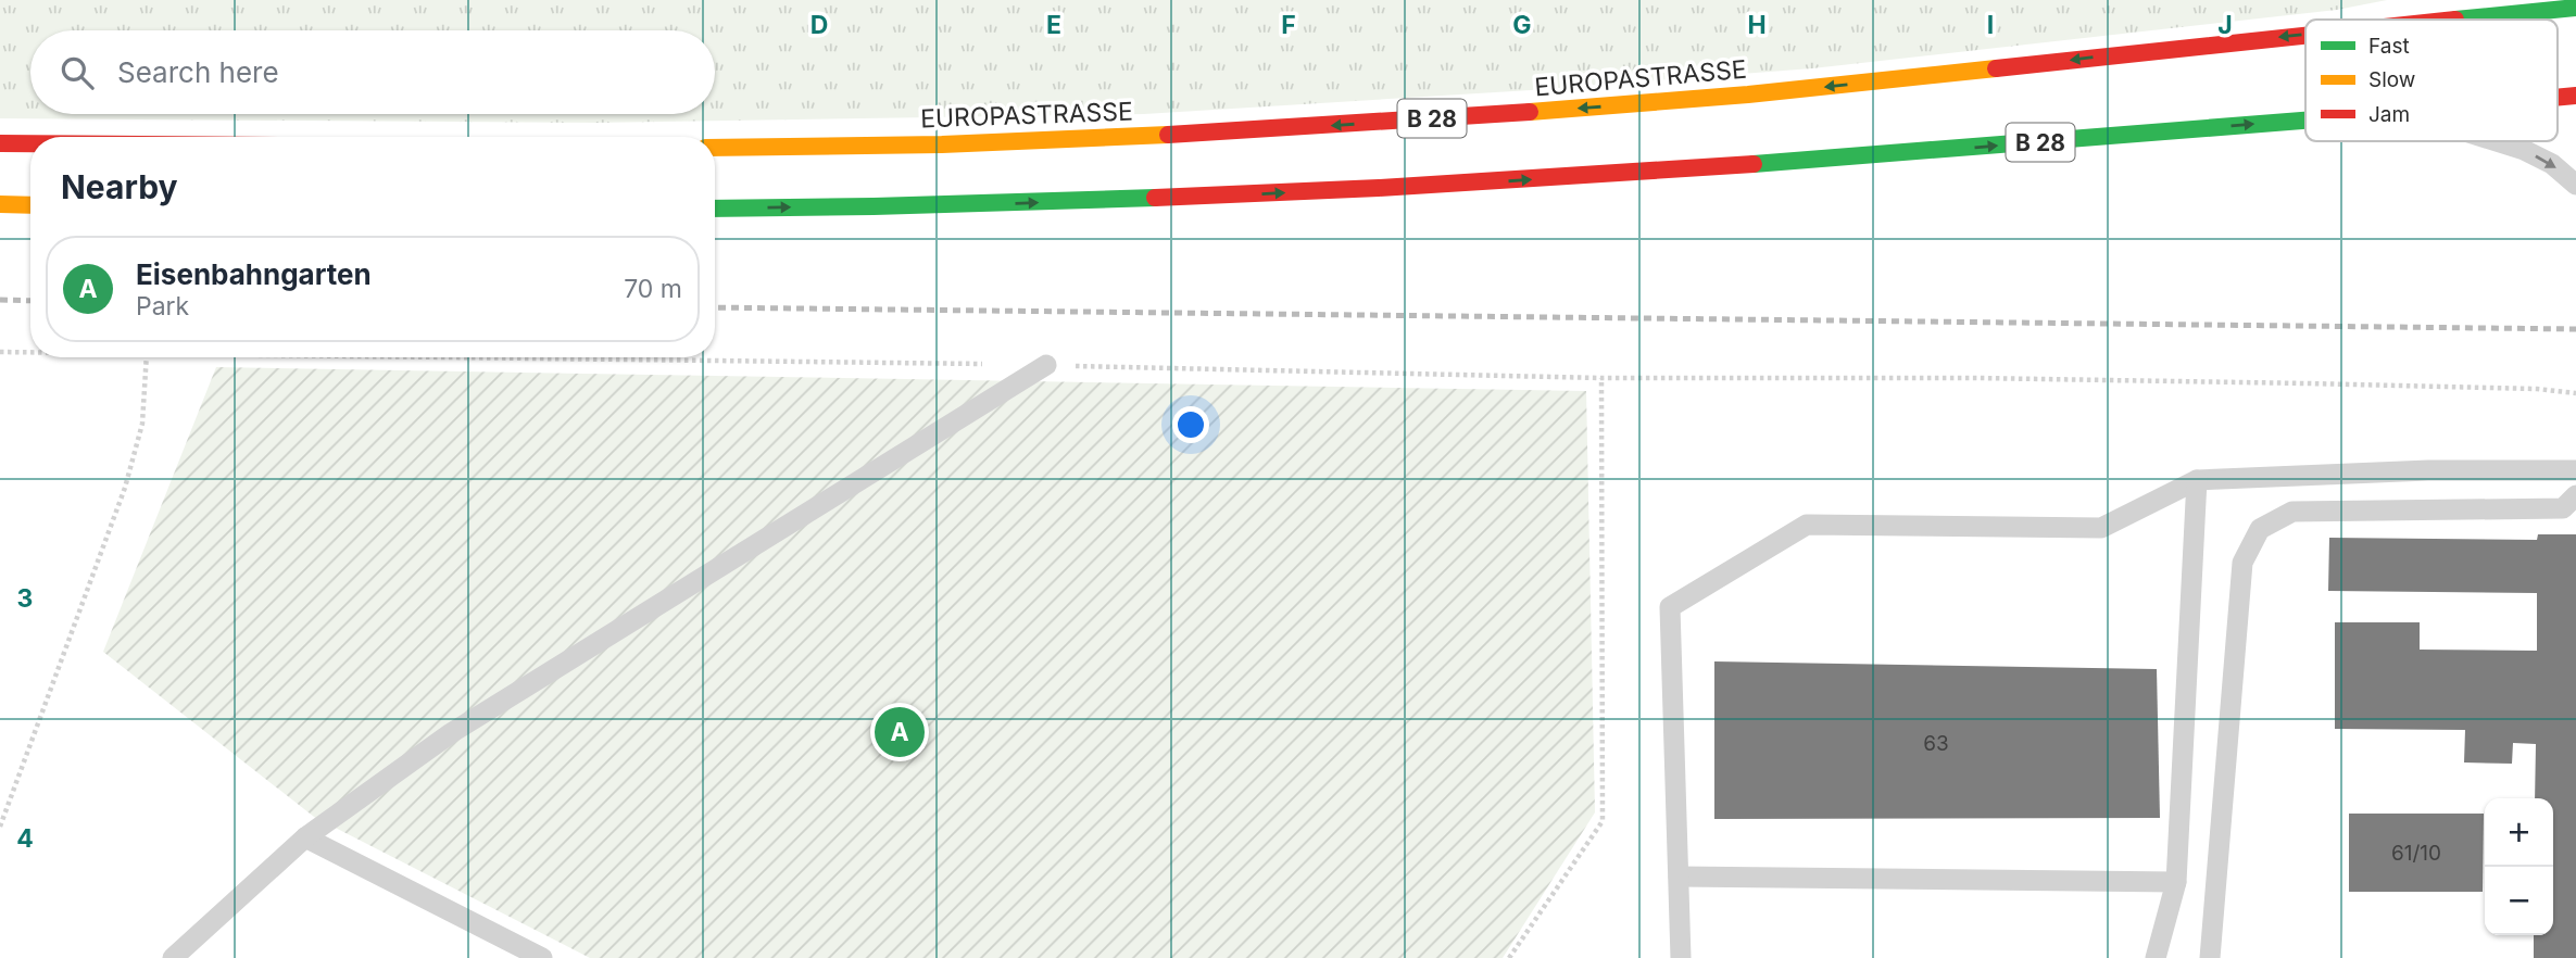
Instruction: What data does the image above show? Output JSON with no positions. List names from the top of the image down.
{
  "streets": {
    "main road": ["EUROPASTRASSE", "B 28"]
  },
  "house_numbers": ["63", "61/10"],
  "legend": ["Fast", "Slow", "Jam"],
  "page": {
    "search": "Search here",
    "heading": "Nearby",
    "list": [
      {
        "mark": "A",
        "name": "Eisenbahngarten",
        "note": "Park",
        "value": "70 m"
      }
    ],
    "pins": "A",
    "map_buttons": ["+", "−"]
  },
  "grid": {
    "columns": [
      "D",
      "E",
      "F",
      "G",
      "H",
      "I",
      "J"
    ],
    "rows": ["3", "4"]
  }
}
